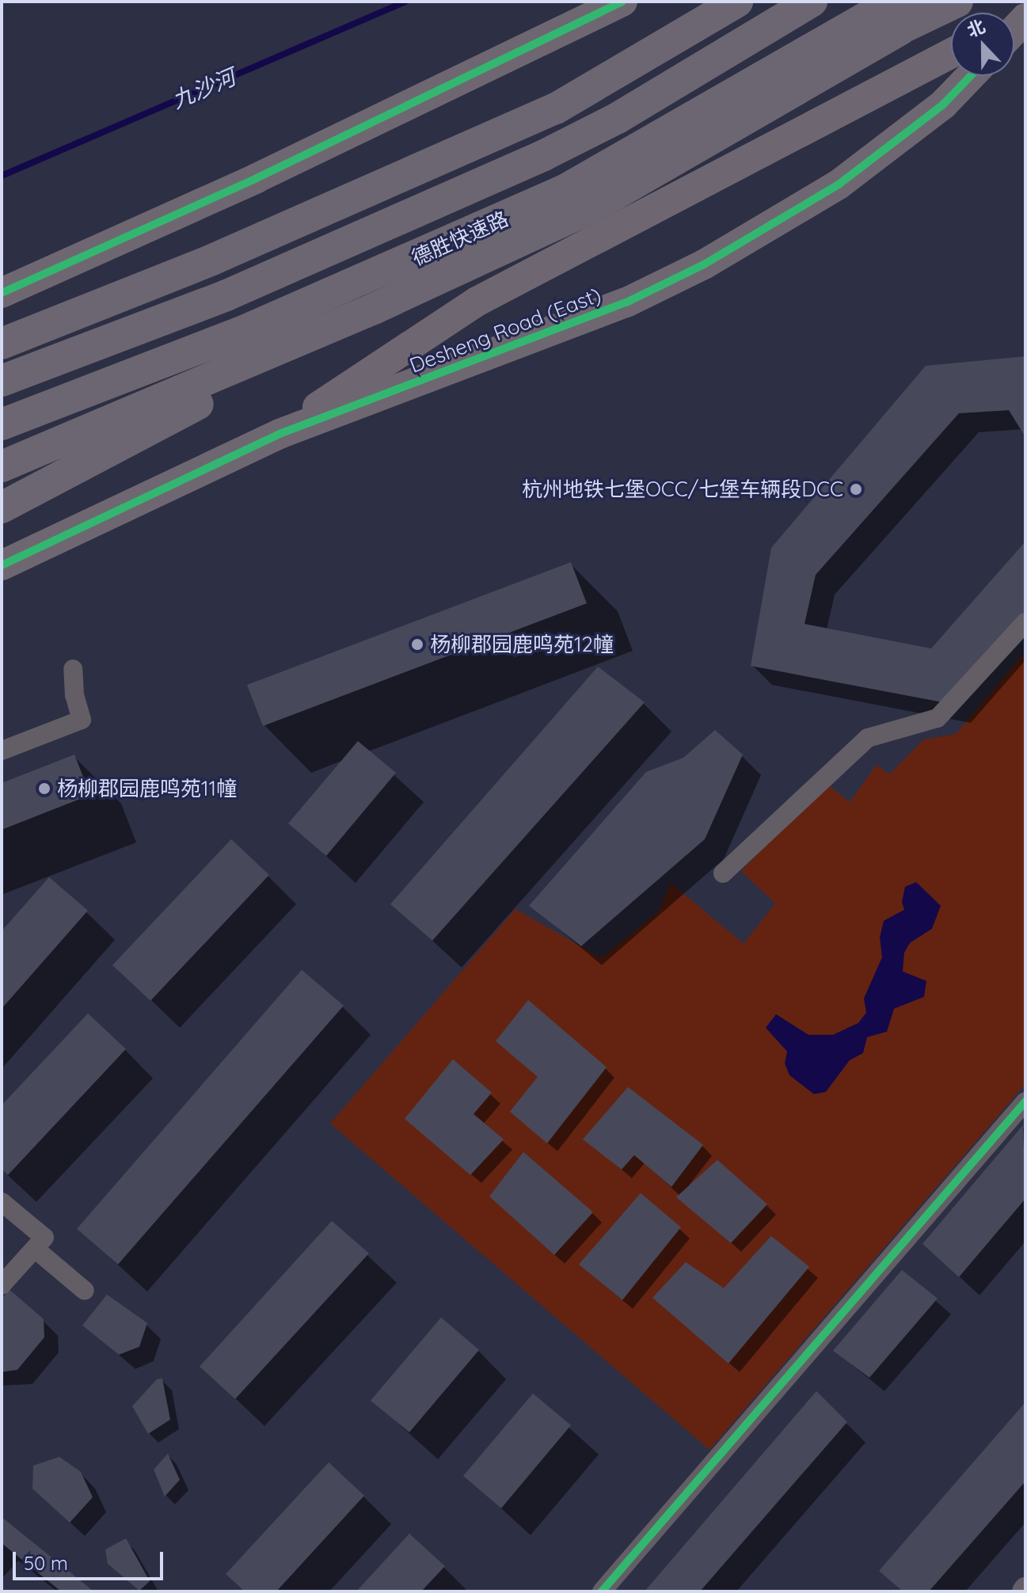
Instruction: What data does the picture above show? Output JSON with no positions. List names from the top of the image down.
{
  "streets": {
    "highway": ["德胜快速路"],
    "main road": ["Desheng Road (East)"]
  },
  "water": ["九沙河"],
  "places": ["杭州地铁七堡OCC/七堡车辆段DCC", "杨柳郡园鹿鸣苑12幢", "杨柳郡园鹿鸣苑11幢"],
  "scale_bar": "50 m",
  "north": "top"
}
